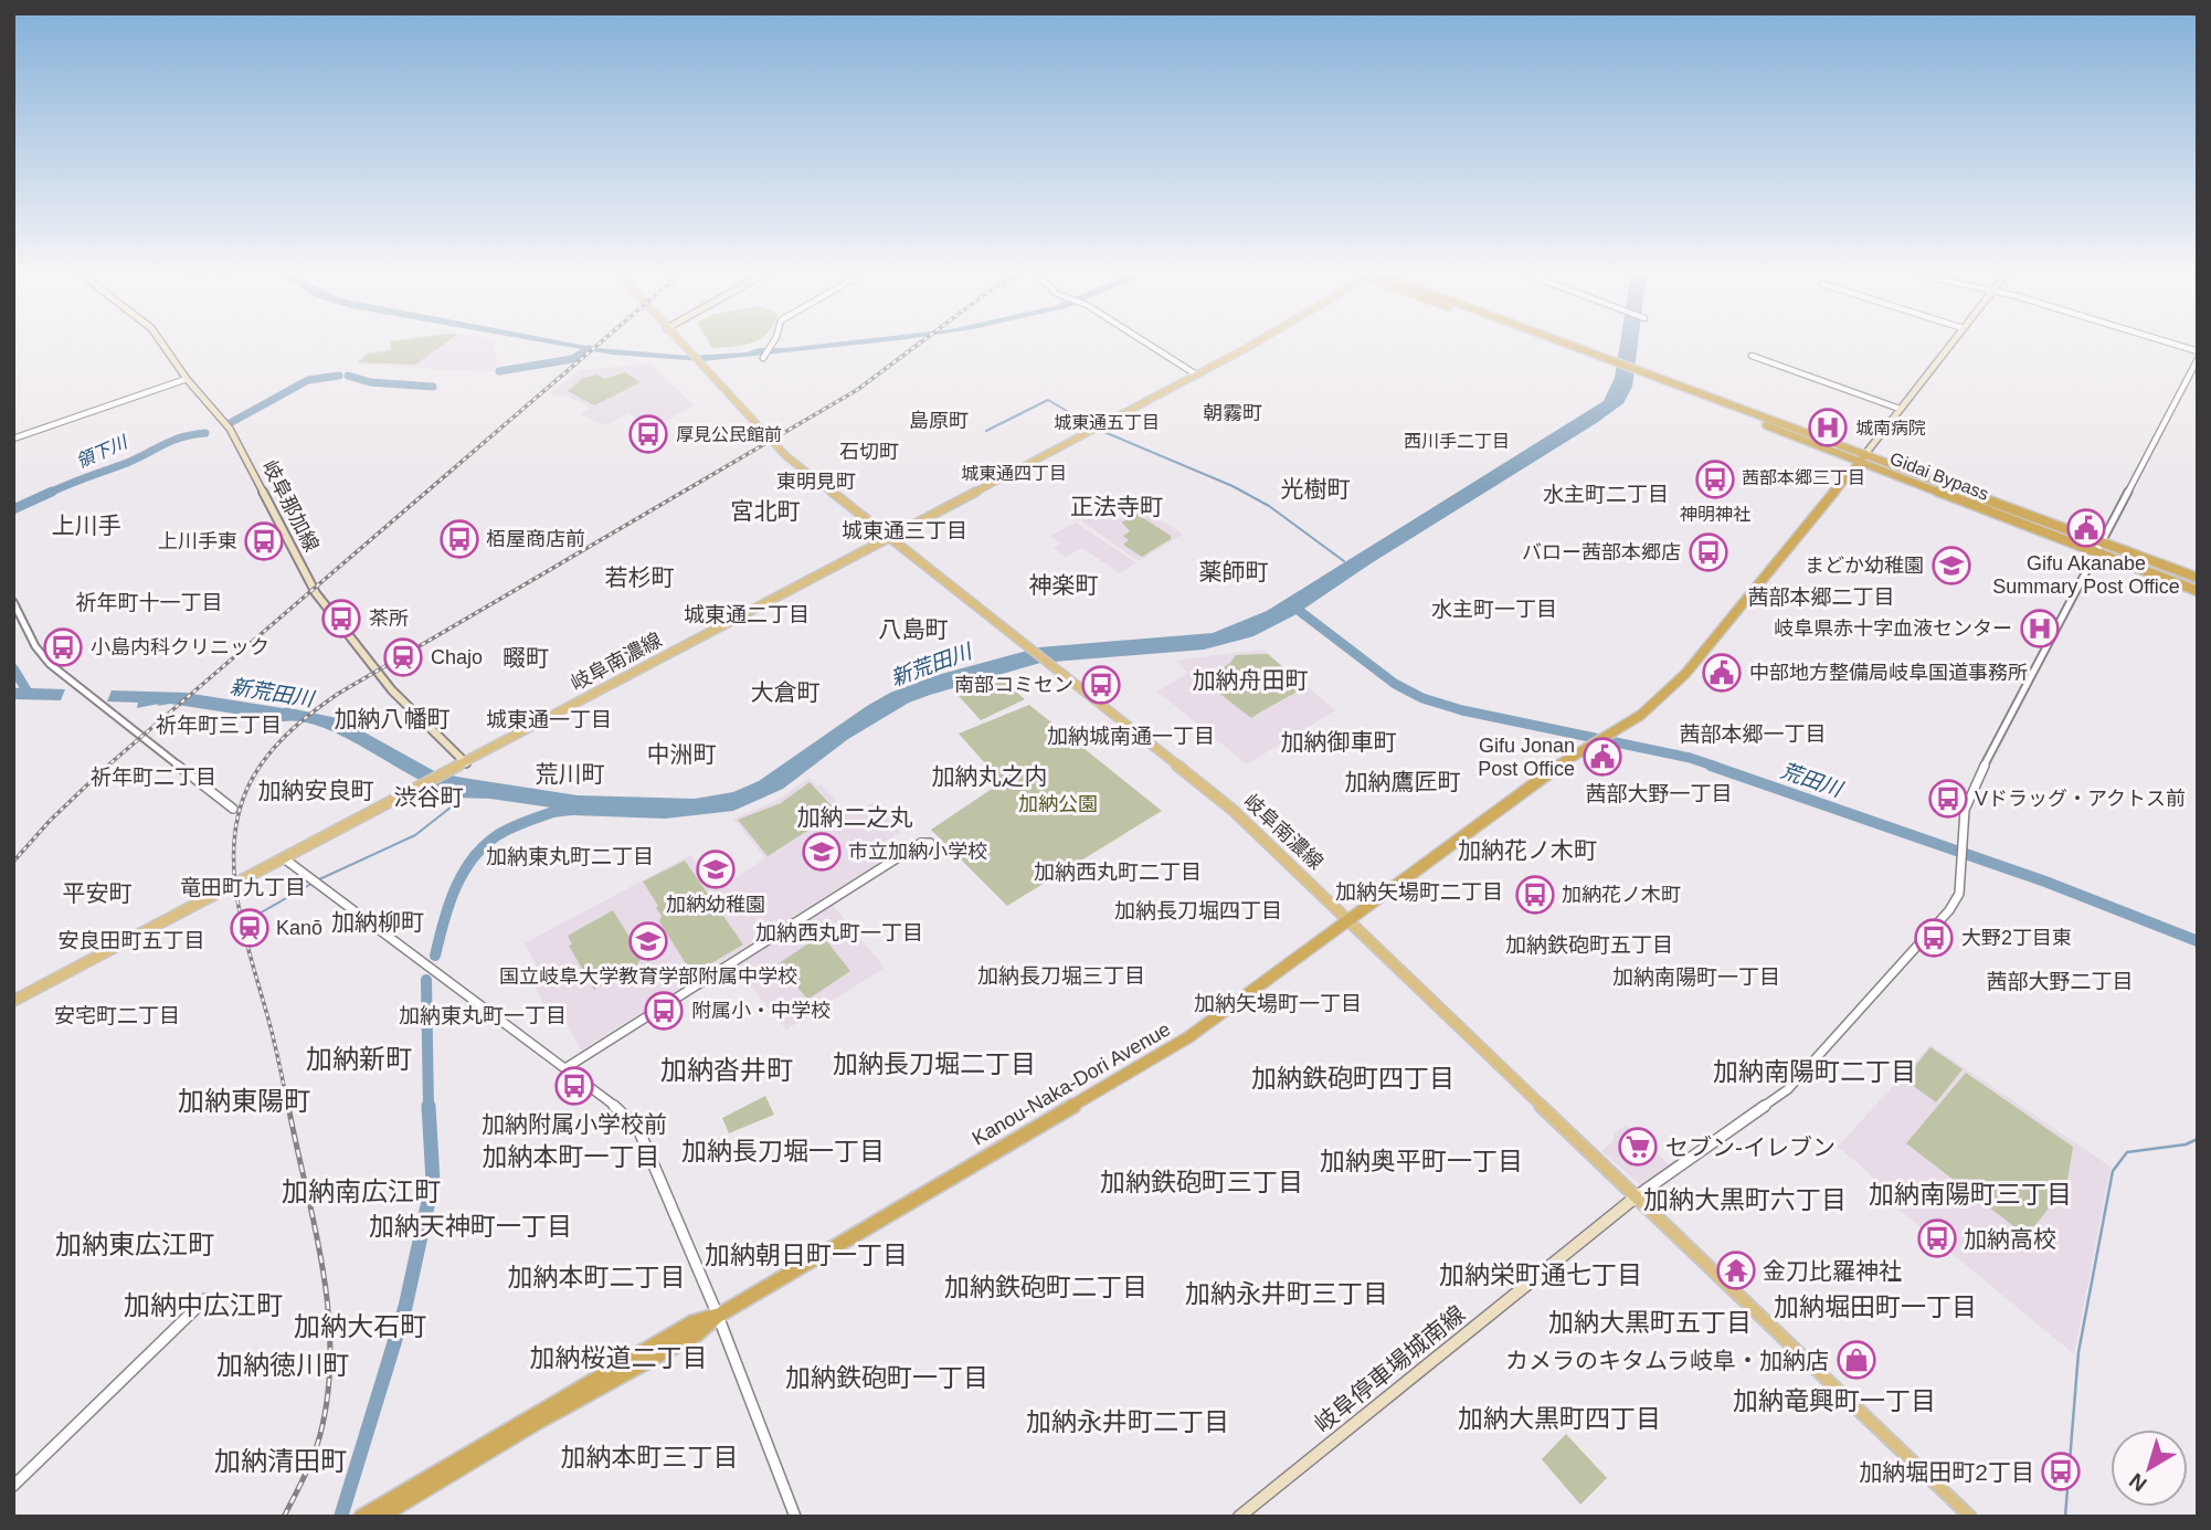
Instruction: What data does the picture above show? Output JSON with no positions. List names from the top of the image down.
{
  "streets": {
    "highway": ["Gidai Bypass", "Kanou-Naka-Dori Avenue"],
    "main road": ["岐阜那加線", "岐阜南濃線", "岐阜停車場城南線"]
  },
  "crossings": [
    ["Gidai Bypass", "Kanou-Naka-Dori Avenue"],
    ["岐阜那加線", "岐阜南濃線"],
    ["岐阜南濃線", "Kanou-Naka-Dori Avenue"],
    ["岐阜南濃線", "岐阜停車場城南線"]
  ],
  "districts": [
    "朝霧町",
    "島原町",
    "城東通五丁目",
    "西川手二丁目",
    "石切町",
    "城東通四丁目",
    "茜部本郷三丁目",
    "東明見町",
    "光樹町",
    "水主町二丁目",
    "正法寺町",
    "宮北町",
    "上川手",
    "城東通三丁目",
    "薬師町",
    "若杉町",
    "神楽町",
    "茜部本郷二丁目",
    "祈年町十一丁目",
    "水主町一丁目",
    "城東通二丁目",
    "八島町",
    "畷町",
    "加納舟田町",
    "大倉町",
    "加納八幡町",
    "城東通一丁目",
    "祈年町三丁目",
    "茜部本郷一丁目",
    "加納城南通一丁目",
    "加納御車町",
    "中洲町",
    "荒川町",
    "加納丸之内",
    "祈年町二丁目",
    "加納鷹匠町",
    "加納安良町",
    "茜部大野一丁目",
    "渋谷町",
    "加納二之丸",
    "加納花ノ木町",
    "加納東丸町二丁目",
    "加納西丸町二丁目",
    "竜田町九丁目",
    "加納矢場町二丁目",
    "平安町",
    "加納長刀堀四丁目",
    "加納柳町",
    "加納西丸町一丁目",
    "安良田町五丁目",
    "加納鉄砲町五丁目",
    "加納長刀堀三丁目",
    "加納南陽町一丁目",
    "茜部大野二丁目",
    "加納矢場町一丁目",
    "安宅町二丁目",
    "加納東丸町一丁目",
    "加納新町",
    "加納長刀堀二丁目",
    "加納沓井町",
    "加納南陽町二丁目",
    "加納鉄砲町四丁目",
    "加納東陽町",
    "加納長刀堀一丁目",
    "加納本町一丁目",
    "加納奥平町一丁目",
    "加納鉄砲町三丁目",
    "加納南広江町",
    "加納南陽町三丁目",
    "加納大黒町六丁目",
    "加納天神町一丁目",
    "加納東広江町",
    "加納朝日町一丁目",
    "加納栄町通七丁目",
    "加納本町二丁目",
    "加納鉄砲町二丁目",
    "加納永井町三丁目",
    "加納中広江町",
    "加納堀田町一丁目",
    "加納大黒町五丁目",
    "加納大石町",
    "加納桜道二丁目",
    "加納徳川町",
    "加納鉄砲町一丁目",
    "加納竜興町一丁目",
    "加納大黒町四丁目",
    "加納永井町二丁目",
    "加納本町三丁目",
    "加納清田町"
  ],
  "water": ["領下川", "新荒田川", "荒田川"],
  "parks": ["加納公園"],
  "places": {
    "hospital": ["城南病院", "岐阜県赤十字血液センター"],
    "bus stop": [
      "厚見公民館前",
      "神明神社",
      "栢屋商店前",
      "上川手東",
      "バロー茜部本郷店",
      "茶所",
      "小島内科クリニック",
      "南部コミセン",
      "Vドラッグ・アクトス前",
      "加納花ノ木町",
      "大野2丁目東",
      "附属小・中学校",
      "加納附属小学校前",
      "加納高校",
      "加納堀田町2丁目"
    ],
    "public building": ["Gifu Akanabe Summary Post Office", "中部地方整備局岐阜国道事務所", "Gifu Jonan Post Office"],
    "school or university": [
      "まどか幼稚園",
      "市立加納小学校",
      "加納幼稚園",
      "国立岐阜大学教育学部附属中学校"
    ],
    "station": ["Chajo", "Kanō"],
    "supermarket": ["セブン-イレブン"],
    "temple": ["金刀比羅神社"],
    "shop": ["カメラのキタムラ岐阜・加納店"]
  },
  "north": "bottom left"
}
